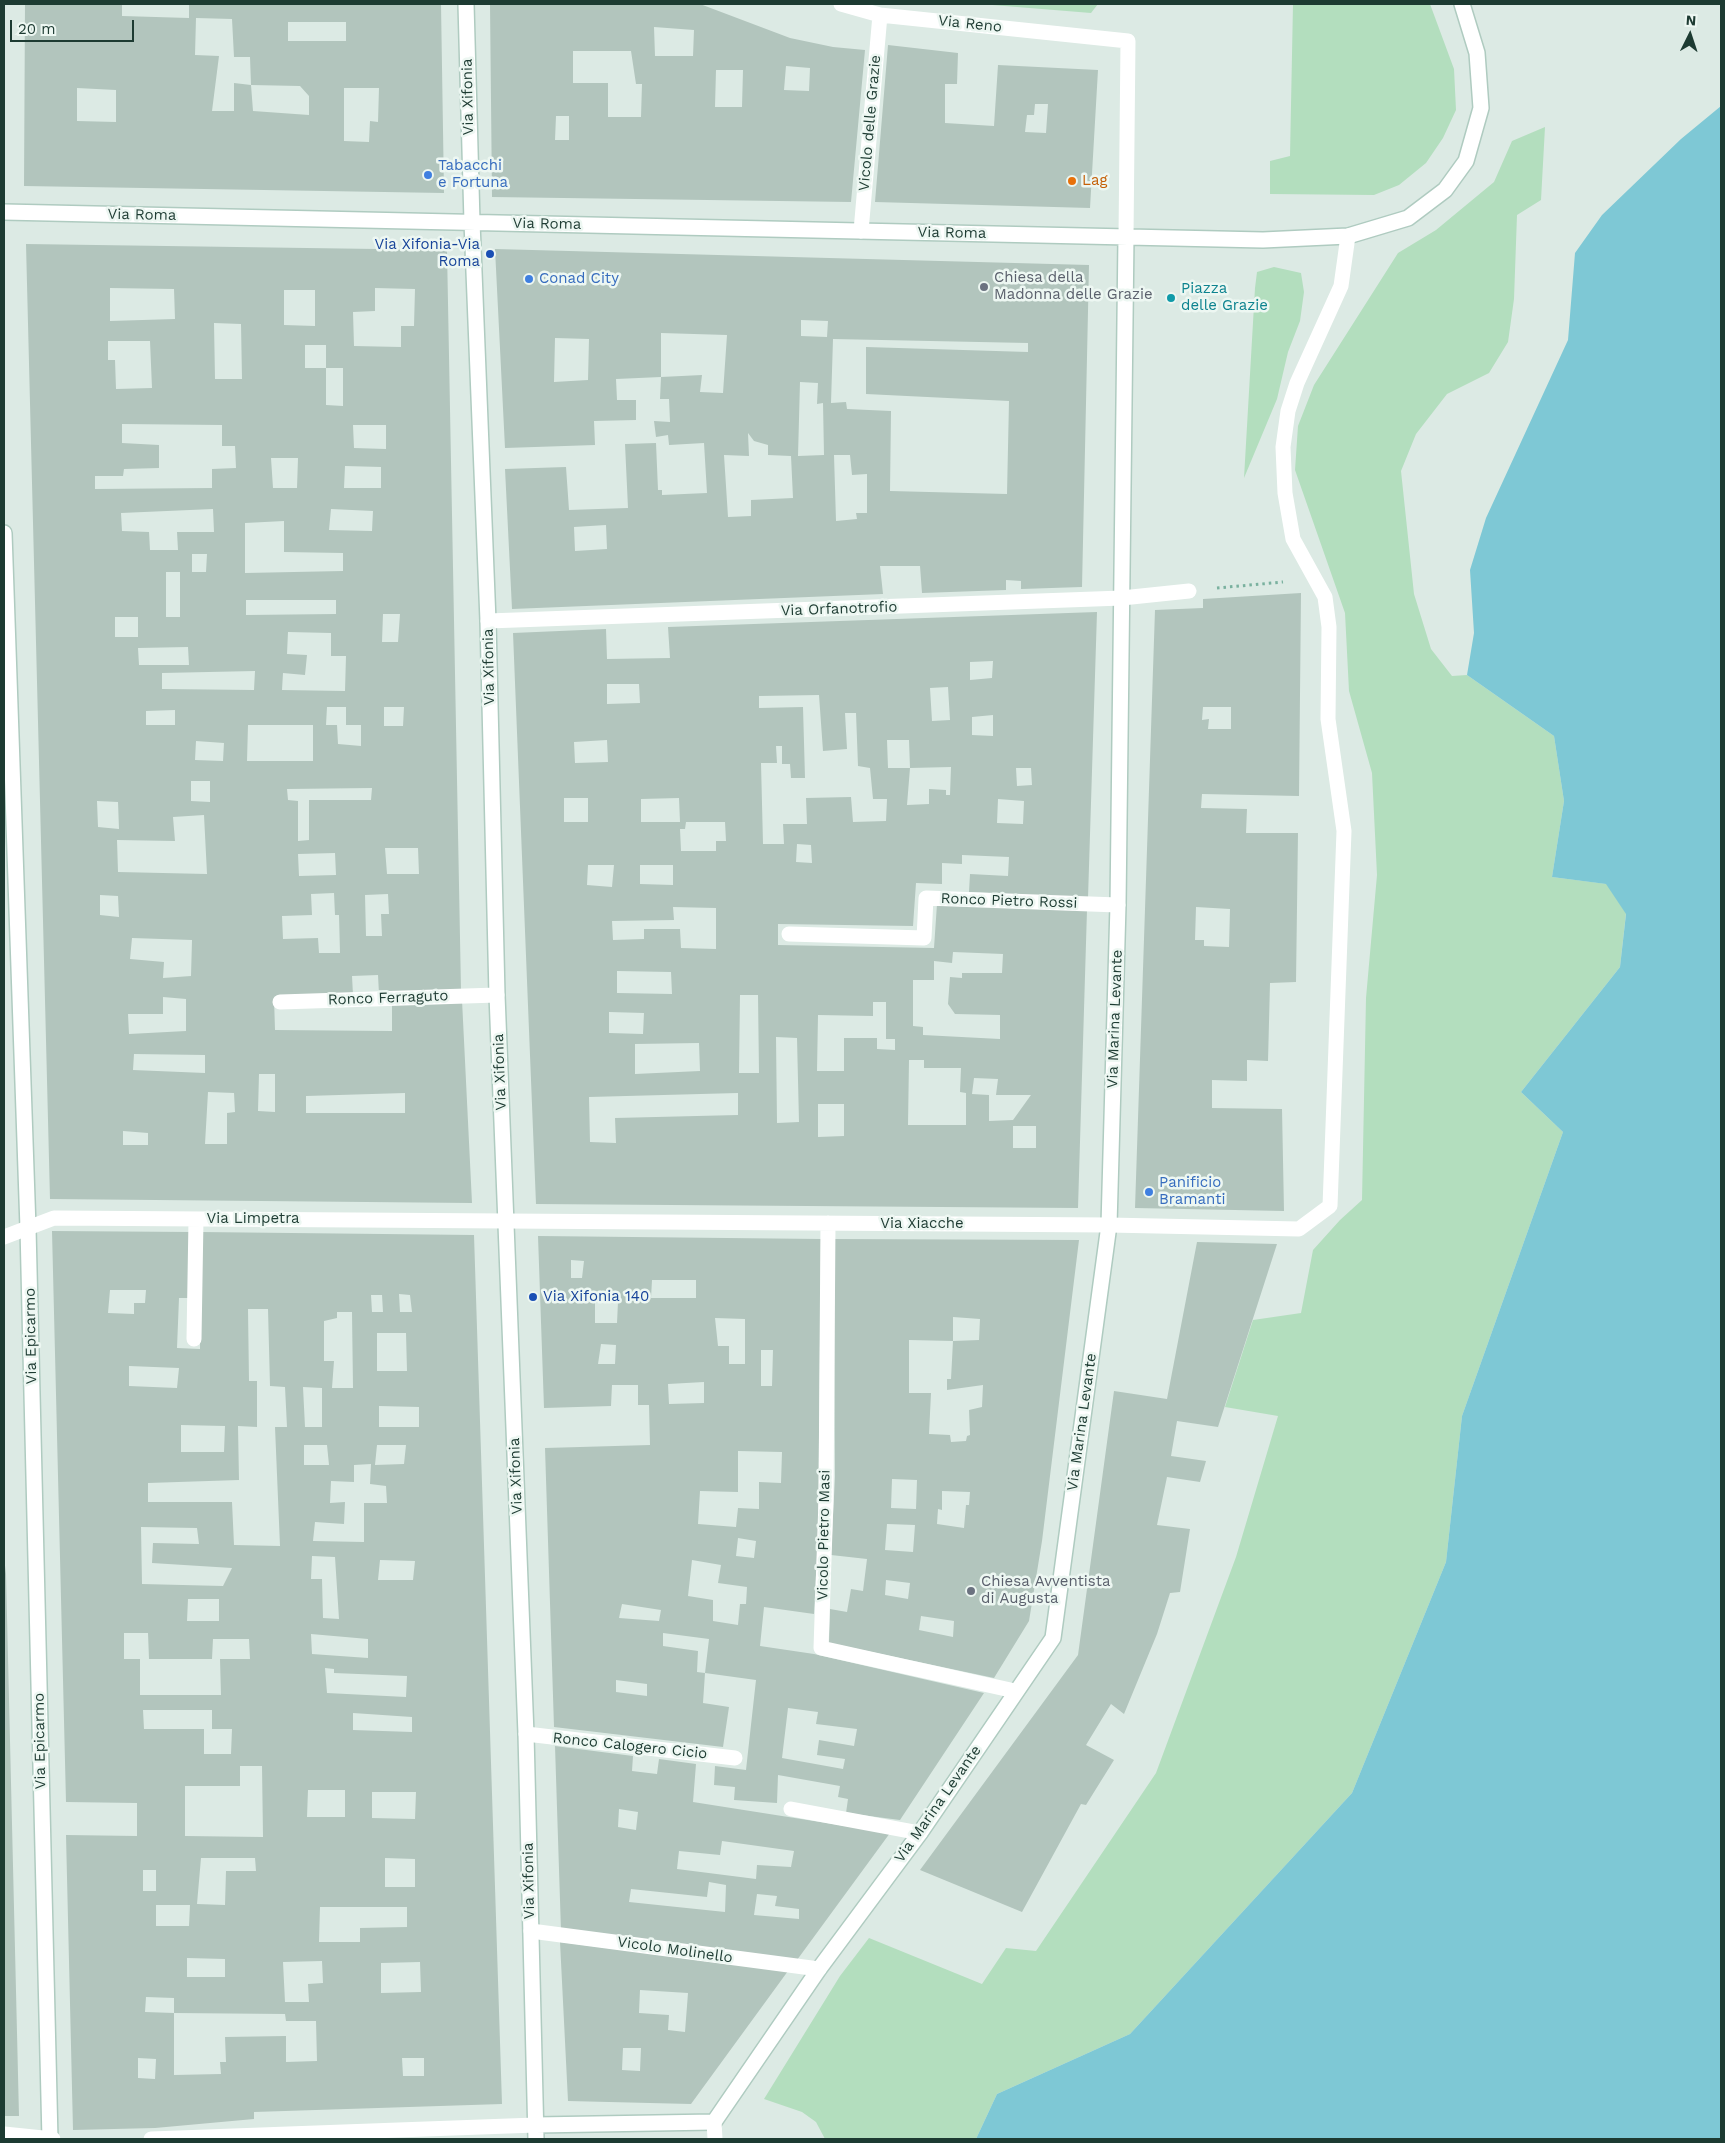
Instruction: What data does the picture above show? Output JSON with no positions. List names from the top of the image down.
{
  "streets": {
    "street": [
      "Via Reno",
      "Via Xifonia",
      "Vicolo delle Grazie",
      "Via Roma",
      "Via Orfanotrofio",
      "Ronco Pietro Rossi",
      "Ronco Ferraguto",
      "Via Marina Levante",
      "Via Limpetra",
      "Via Xiacche",
      "Via Epicarmo",
      "Vicolo Pietro Masi",
      "Ronco Calogero Cicio",
      "Vicolo Molinello"
    ]
  },
  "crossings": [
    ["Via Reno", "Vicolo delle Grazie"],
    ["Via Reno", "Via Roma"],
    ["Via Reno", "Via Marina Levante"],
    ["Via Xifonia", "Via Roma"],
    ["Via Xifonia", "Via Orfanotrofio"],
    ["Via Xifonia", "Ronco Ferraguto"],
    ["Via Xifonia", "Via Limpetra"],
    ["Via Xifonia", "Via Xiacche"],
    ["Via Xifonia", "Ronco Calogero Cicio"],
    ["Via Xifonia", "Vicolo Molinello"],
    ["Vicolo delle Grazie", "Via Roma"],
    ["Via Roma", "Via Marina Levante"],
    ["Via Orfanotrofio", "Via Marina Levante"],
    ["Ronco Pietro Rossi", "Via Marina Levante"],
    ["Via Marina Levante", "Via Xiacche"],
    ["Via Marina Levante", "Vicolo Pietro Masi"],
    ["Via Marina Levante", "Vicolo Molinello"],
    ["Via Limpetra", "Via Xiacche"],
    ["Via Limpetra", "Via Epicarmo"],
    ["Via Xiacche", "Vicolo Pietro Masi"]
  ],
  "places": [
    "Tabacchi e Fortuna",
    "Lag",
    "Via Xifonia-Via Roma",
    "Conad City",
    "Chiesa della Madonna delle Grazie",
    "Piazza delle Grazie",
    "Panificio Bramanti",
    "Via Xifonia 140",
    "Chiesa Avventista di Augusta"
  ],
  "scale_bar": "20 m",
  "north": "top"
}
